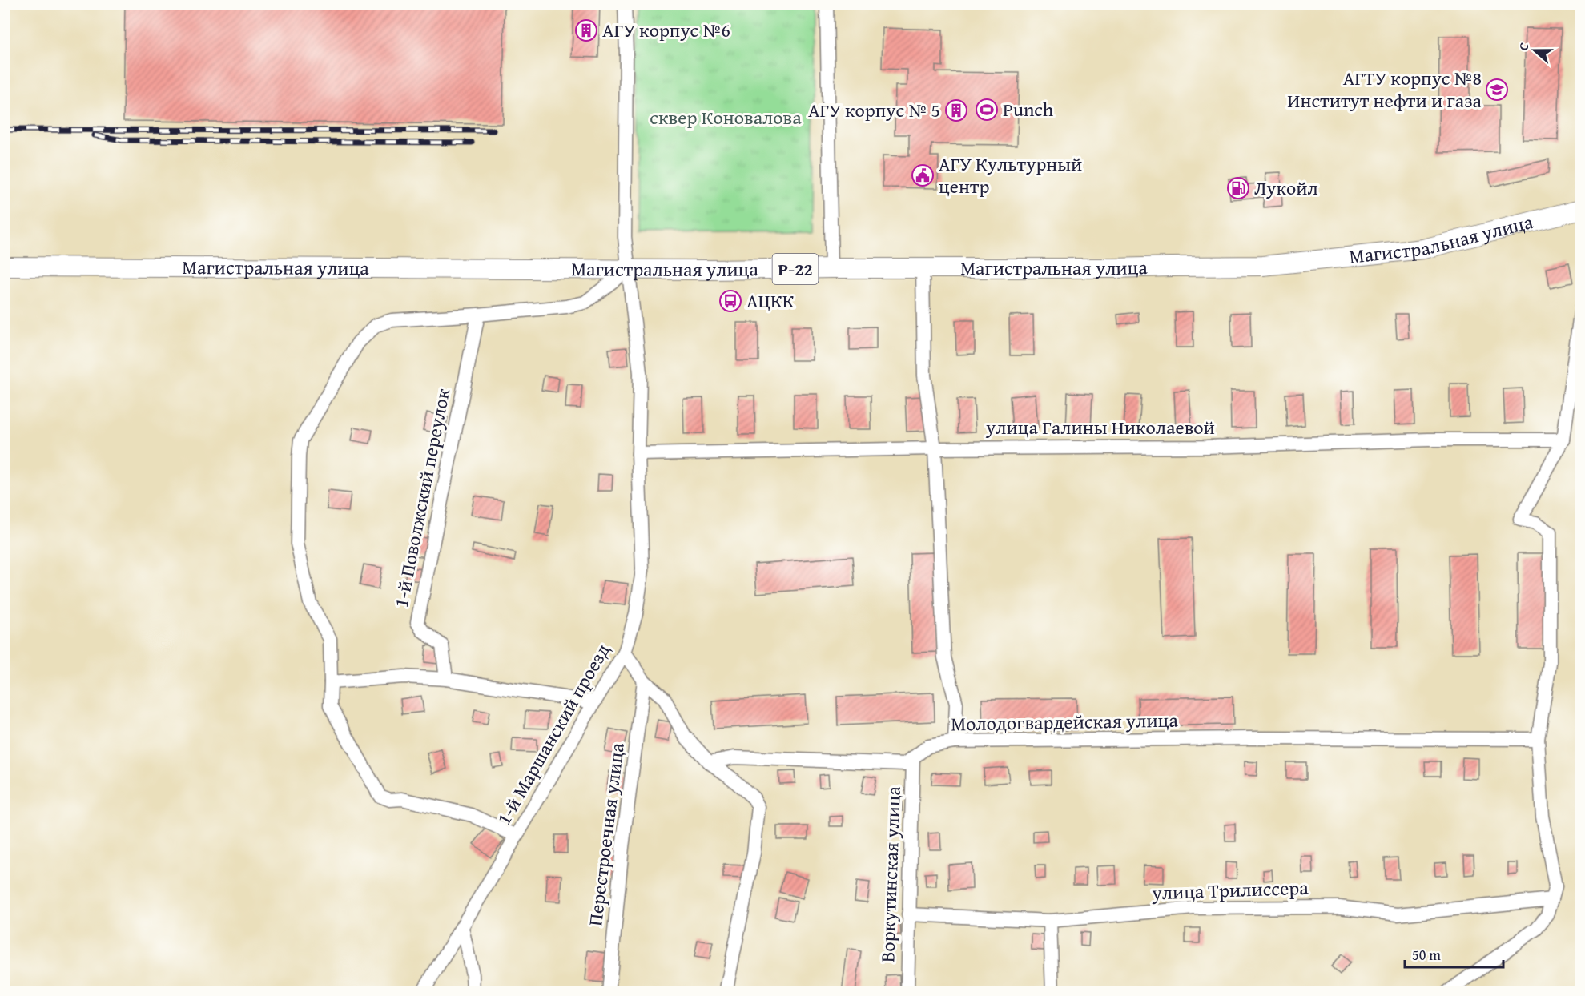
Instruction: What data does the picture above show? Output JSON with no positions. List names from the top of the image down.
{
  "streets": {
    "highway": ["Магистральная улица", "Р-22"],
    "street": [
      "улица Галины Николаевой",
      "1-й Поволжский переулок",
      "Молодогвардейская улица",
      "1-й Маршанский проезд",
      "Перестроечная улица",
      "Воркутинская улица",
      "улица Трилиссера"
    ]
  },
  "crossings": [
    ["Магистральная улица", "1-й Маршанский проезд"],
    ["улица Галины Николаевой", "1-й Маршанский проезд"],
    ["Молодогвардейская улица", "Воркутинская улица"],
    ["Воркутинская улица", "улица Трилиссера"]
  ],
  "parks": ["сквер Коновалова"],
  "places": {
    "building": ["АГУ корпус №6", "АГУ корпус № 5"],
    "school or university": ["АГТУ корпус №8 Институт нефти и газа"],
    "sports": ["Punch"],
    "public building": ["АГУ Культурный центр"],
    "fuel station": ["Лукойл"],
    "bus stop": ["АЦКК"]
  },
  "scale_bar": "50 m",
  "north": "left"
}
